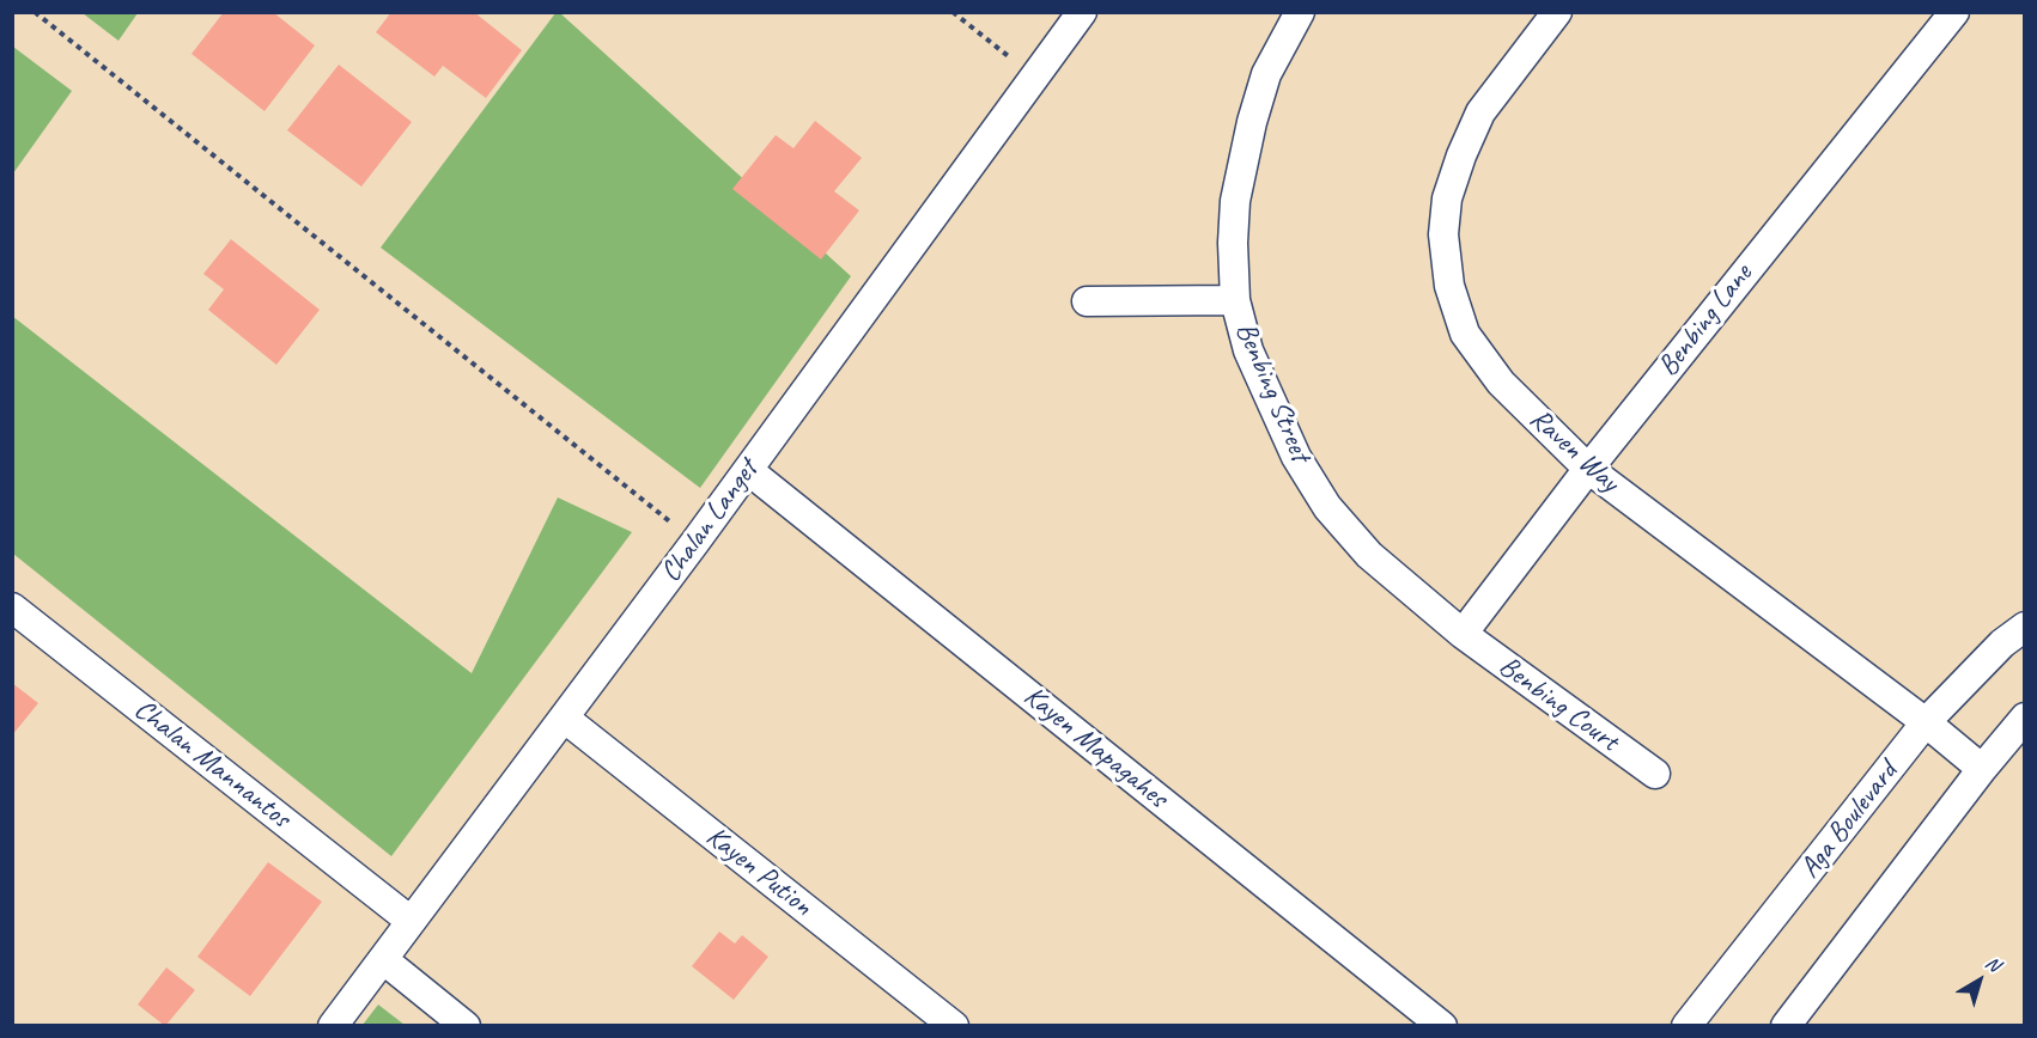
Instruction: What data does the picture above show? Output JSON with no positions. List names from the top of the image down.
{
  "streets": {
    "street": [
      "Benbing Lane",
      "Benbing Street",
      "Raven Way",
      "Chalan Langet",
      "Benbing Court",
      "Kayen Mapagahes",
      "Chalan Mannantos",
      "Aga Boulevard",
      "Kayen Pution"
    ]
  },
  "crossings": [
    ["Benbing Lane", "Benbing Street"],
    ["Benbing Lane", "Raven Way"],
    ["Benbing Lane", "Benbing Court"],
    ["Benbing Street", "Benbing Court"],
    ["Raven Way", "Aga Boulevard"],
    ["Chalan Langet", "Kayen Mapagahes"],
    ["Chalan Langet", "Chalan Mannantos"],
    ["Chalan Langet", "Kayen Pution"]
  ],
  "north": "top right"
}
